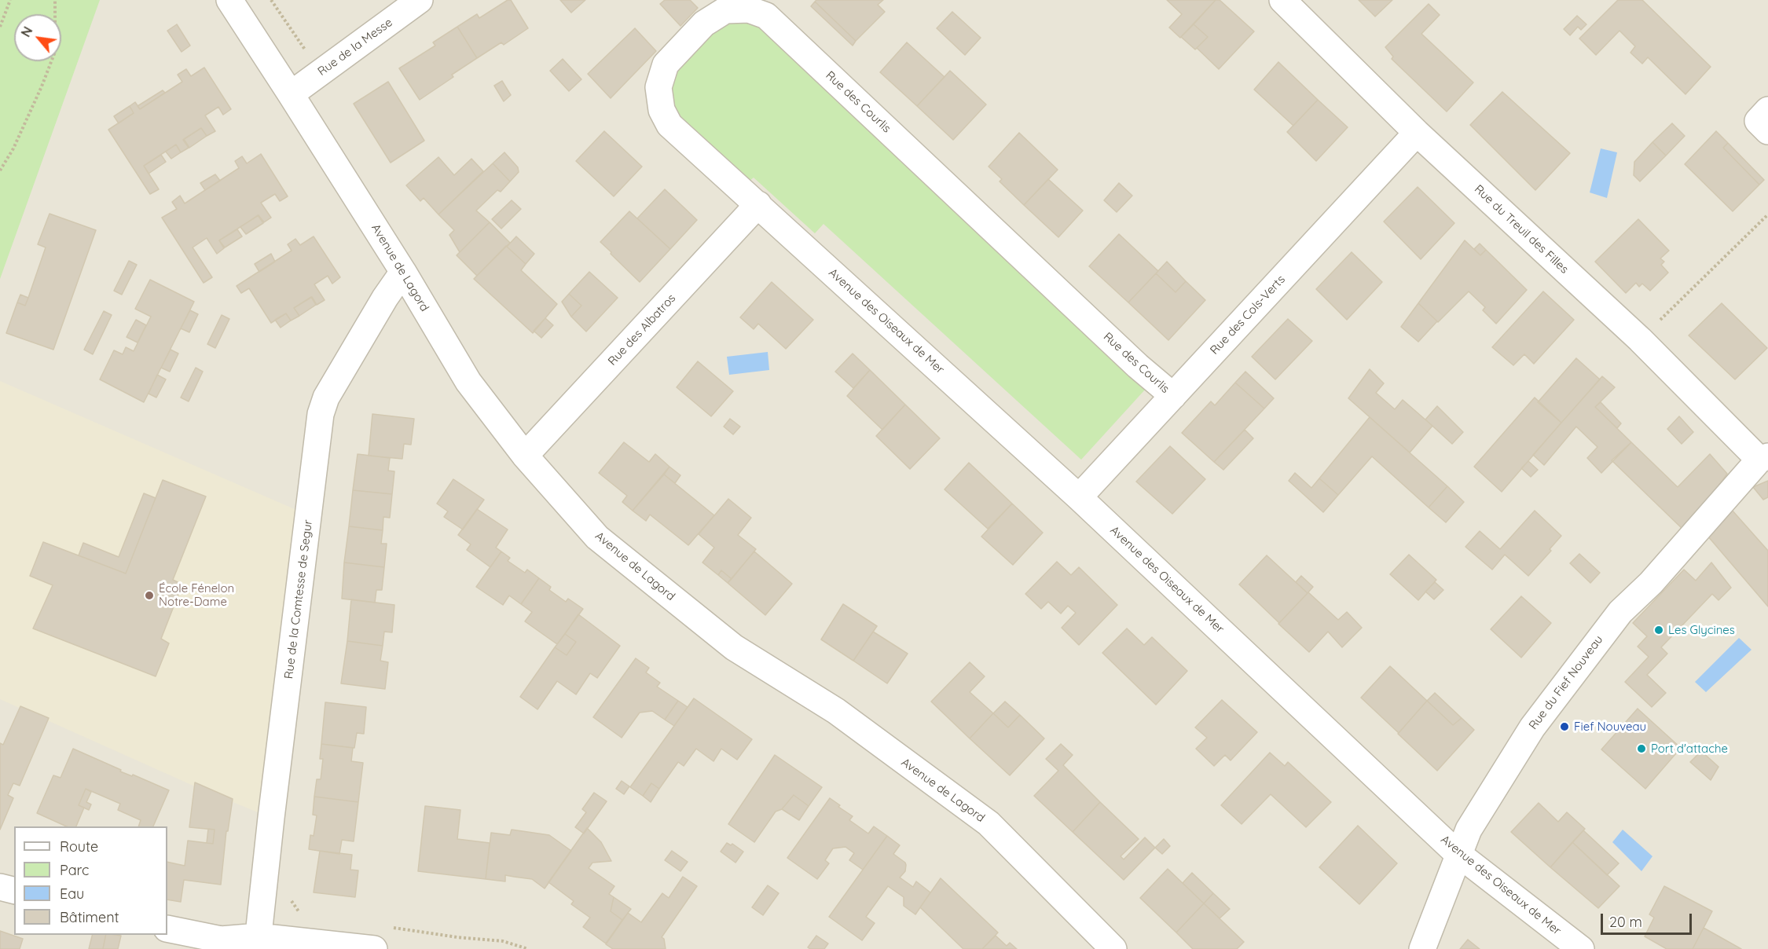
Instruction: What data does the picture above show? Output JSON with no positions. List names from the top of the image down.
{
  "streets": {
    "street": [
      "Rue de la Messe",
      "Rue des Courlis",
      "Rue du Treuil des Filles",
      "Avenue de Lagord",
      "Rue des Cols-Verts",
      "Avenue des Oiseaux de Mer",
      "Rue des Albatros",
      "Rue de la Comtesse de Segur",
      "Rue du Fief Nouveau"
    ]
  },
  "crossings": [
    ["Rue de la Messe", "Avenue de Lagord"],
    ["Rue des Courlis", "Rue des Cols-Verts"],
    ["Rue des Courlis", "Avenue des Oiseaux de Mer"],
    ["Rue des Courlis", "Rue des Albatros"],
    ["Rue du Treuil des Filles", "Rue des Cols-Verts"],
    ["Rue du Treuil des Filles", "Rue du Fief Nouveau"],
    ["Avenue de Lagord", "Rue des Albatros"],
    ["Avenue de Lagord", "Rue de la Comtesse de Segur"],
    ["Rue des Cols-Verts", "Avenue des Oiseaux de Mer"],
    ["Avenue des Oiseaux de Mer", "Rue des Albatros"],
    ["Avenue des Oiseaux de Mer", "Rue du Fief Nouveau"]
  ],
  "places": [
    "École Fénelon Notre-Dame",
    "Les Glycines",
    "Fief Nouveau",
    "Port d'attache"
  ],
  "legend": [
    "Route",
    "Parc",
    "Eau",
    "Bâtiment"
  ],
  "scale_bar": "20 m",
  "north": "top left"
}
